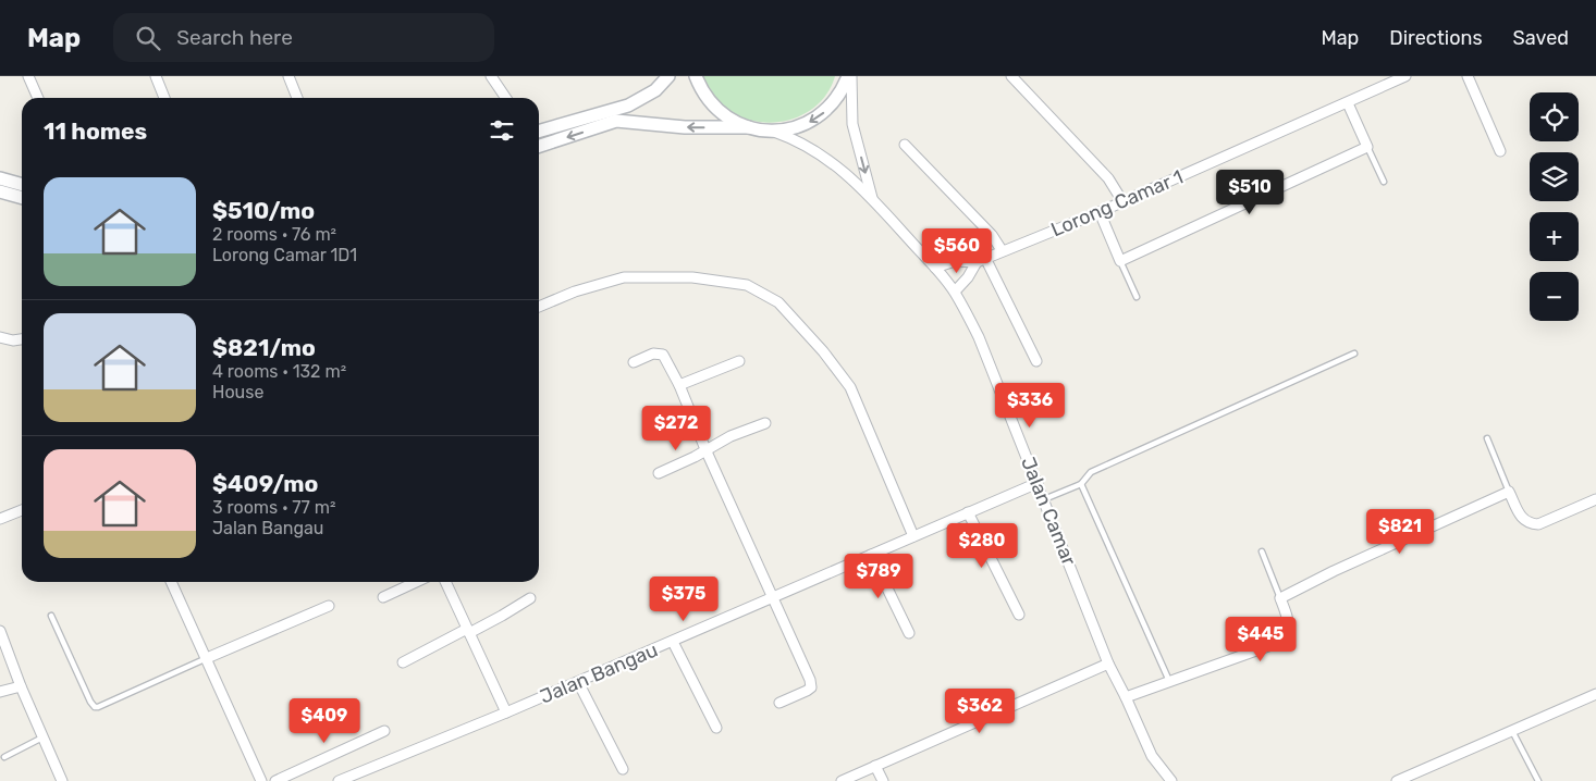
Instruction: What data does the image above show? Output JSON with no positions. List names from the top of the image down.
{
  "streets": {
    "street": ["Lorong Camar 1", "Jalan Camar", "Jalan Bangau"]
  },
  "crossings": [
    ["Lorong Camar 1", "Jalan Camar"],
    ["Jalan Camar", "Jalan Bangau"]
  ],
  "page": {
    "header": "Map",
    "search": "Search here",
    "nav": ["Map", "Directions", "Saved"],
    "map_buttons": ["+", "−"],
    "heading": "11 homes",
    "list": [
      {
        "name": "$510/mo",
        "note": "2 rooms · 76 m² · Lorong Camar 1D1"
      },
      {
        "name": "$821/mo",
        "note": "4 rooms · 132 m² · House"
      },
      {
        "name": "$409/mo",
        "note": "3 rooms · 77 m² · Jalan Bangau"
      }
    ],
    "price": [
      "$510",
      "$560",
      "$336",
      "$272",
      "$821",
      "$280",
      "$789",
      "$375",
      "$445",
      "$362",
      "$409"
    ]
  }
}
